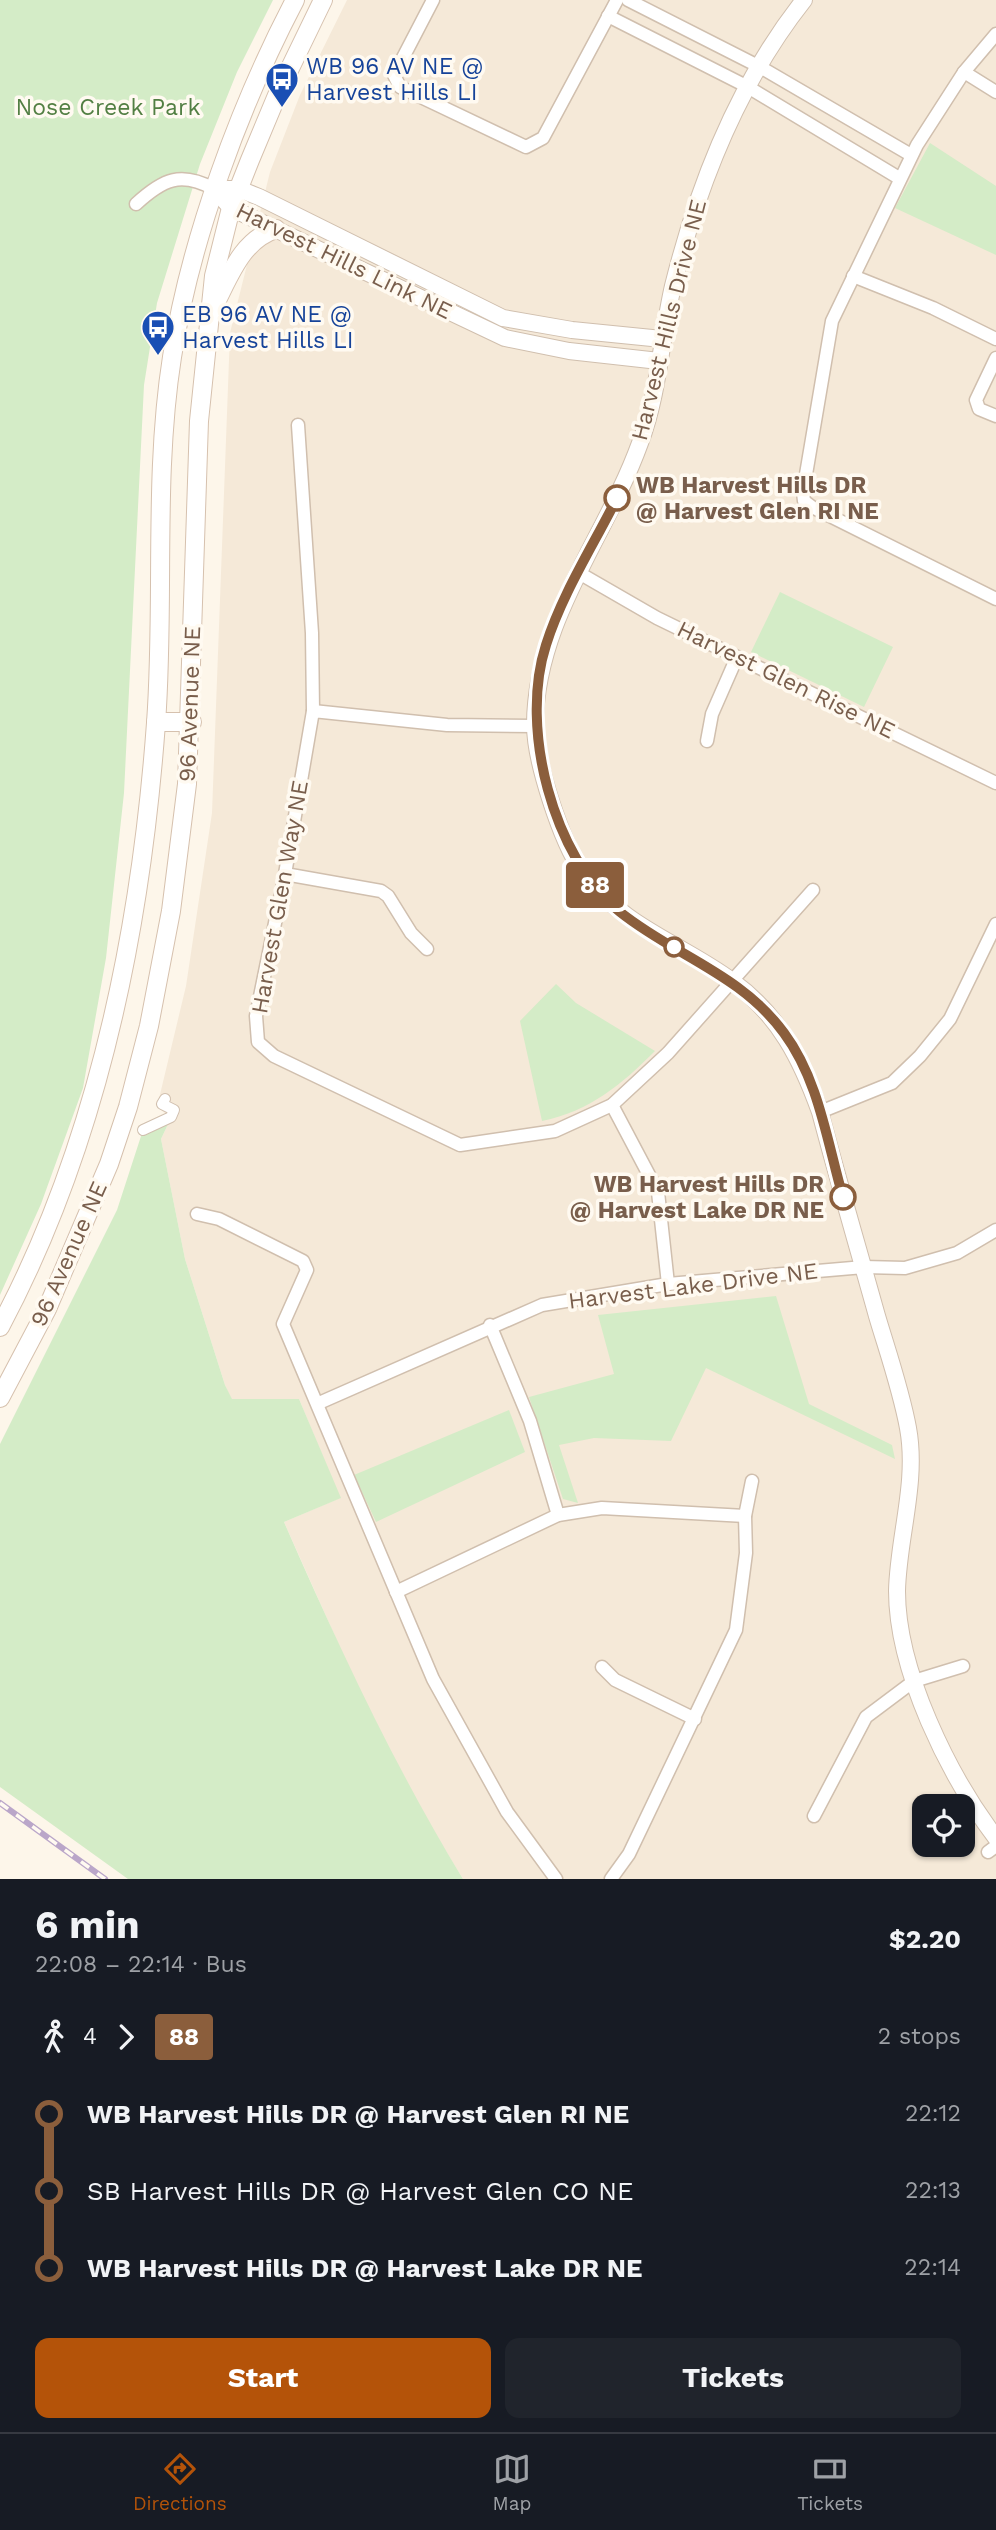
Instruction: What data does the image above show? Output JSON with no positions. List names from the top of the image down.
{
  "streets": {
    "main road": ["96 Avenue NE"],
    "street": [
      "Harvest Hills Link NE",
      "Harvest Hills Drive NE",
      "Harvest Glen Rise NE",
      "Harvest Glen Way NE",
      "Harvest Lake Drive NE"
    ]
  },
  "crossings": [
    ["Harvest Hills Link NE", "Harvest Hills Drive NE"],
    ["Harvest Hills Link NE", "96 Avenue NE"],
    ["Harvest Hills Drive NE", "Harvest Glen Rise NE"],
    ["Harvest Hills Drive NE", "Harvest Glen Way NE"],
    ["Harvest Hills Drive NE", "Harvest Lake Drive NE"]
  ],
  "parks": ["Nose Creek Park"],
  "places": {
    "bus stop": ["WB 96 AV NE @ Harvest Hills LI", "EB 96 AV NE @ Harvest Hills LI"],
    "other": ["WB Harvest Hills DR @ Harvest Glen RI NE", "WB Harvest Hills DR @ Harvest Lake DR NE"]
  },
  "lines": ["bus line 88"],
  "page": {
    "on_map": "88",
    "heading": ["6 min", "22:08 – 22:14 · Bus", "$2.20"],
    "legs": ["4", "88", "2 stops"],
    "list": [
      {
        "name": "WB Harvest Hills DR @ Harvest Glen RI NE",
        "value": "22:12"
      },
      {
        "name": "SB Harvest Hills DR @ Harvest Glen CO NE",
        "value": "22:13"
      },
      {
        "name": "WB Harvest Hills DR @ Harvest Lake DR NE",
        "value": "22:14"
      }
    ],
    "buttons": ["Start", "Tickets"],
    "tabs": ["Directions", "Map", "Tickets"]
  }
}
